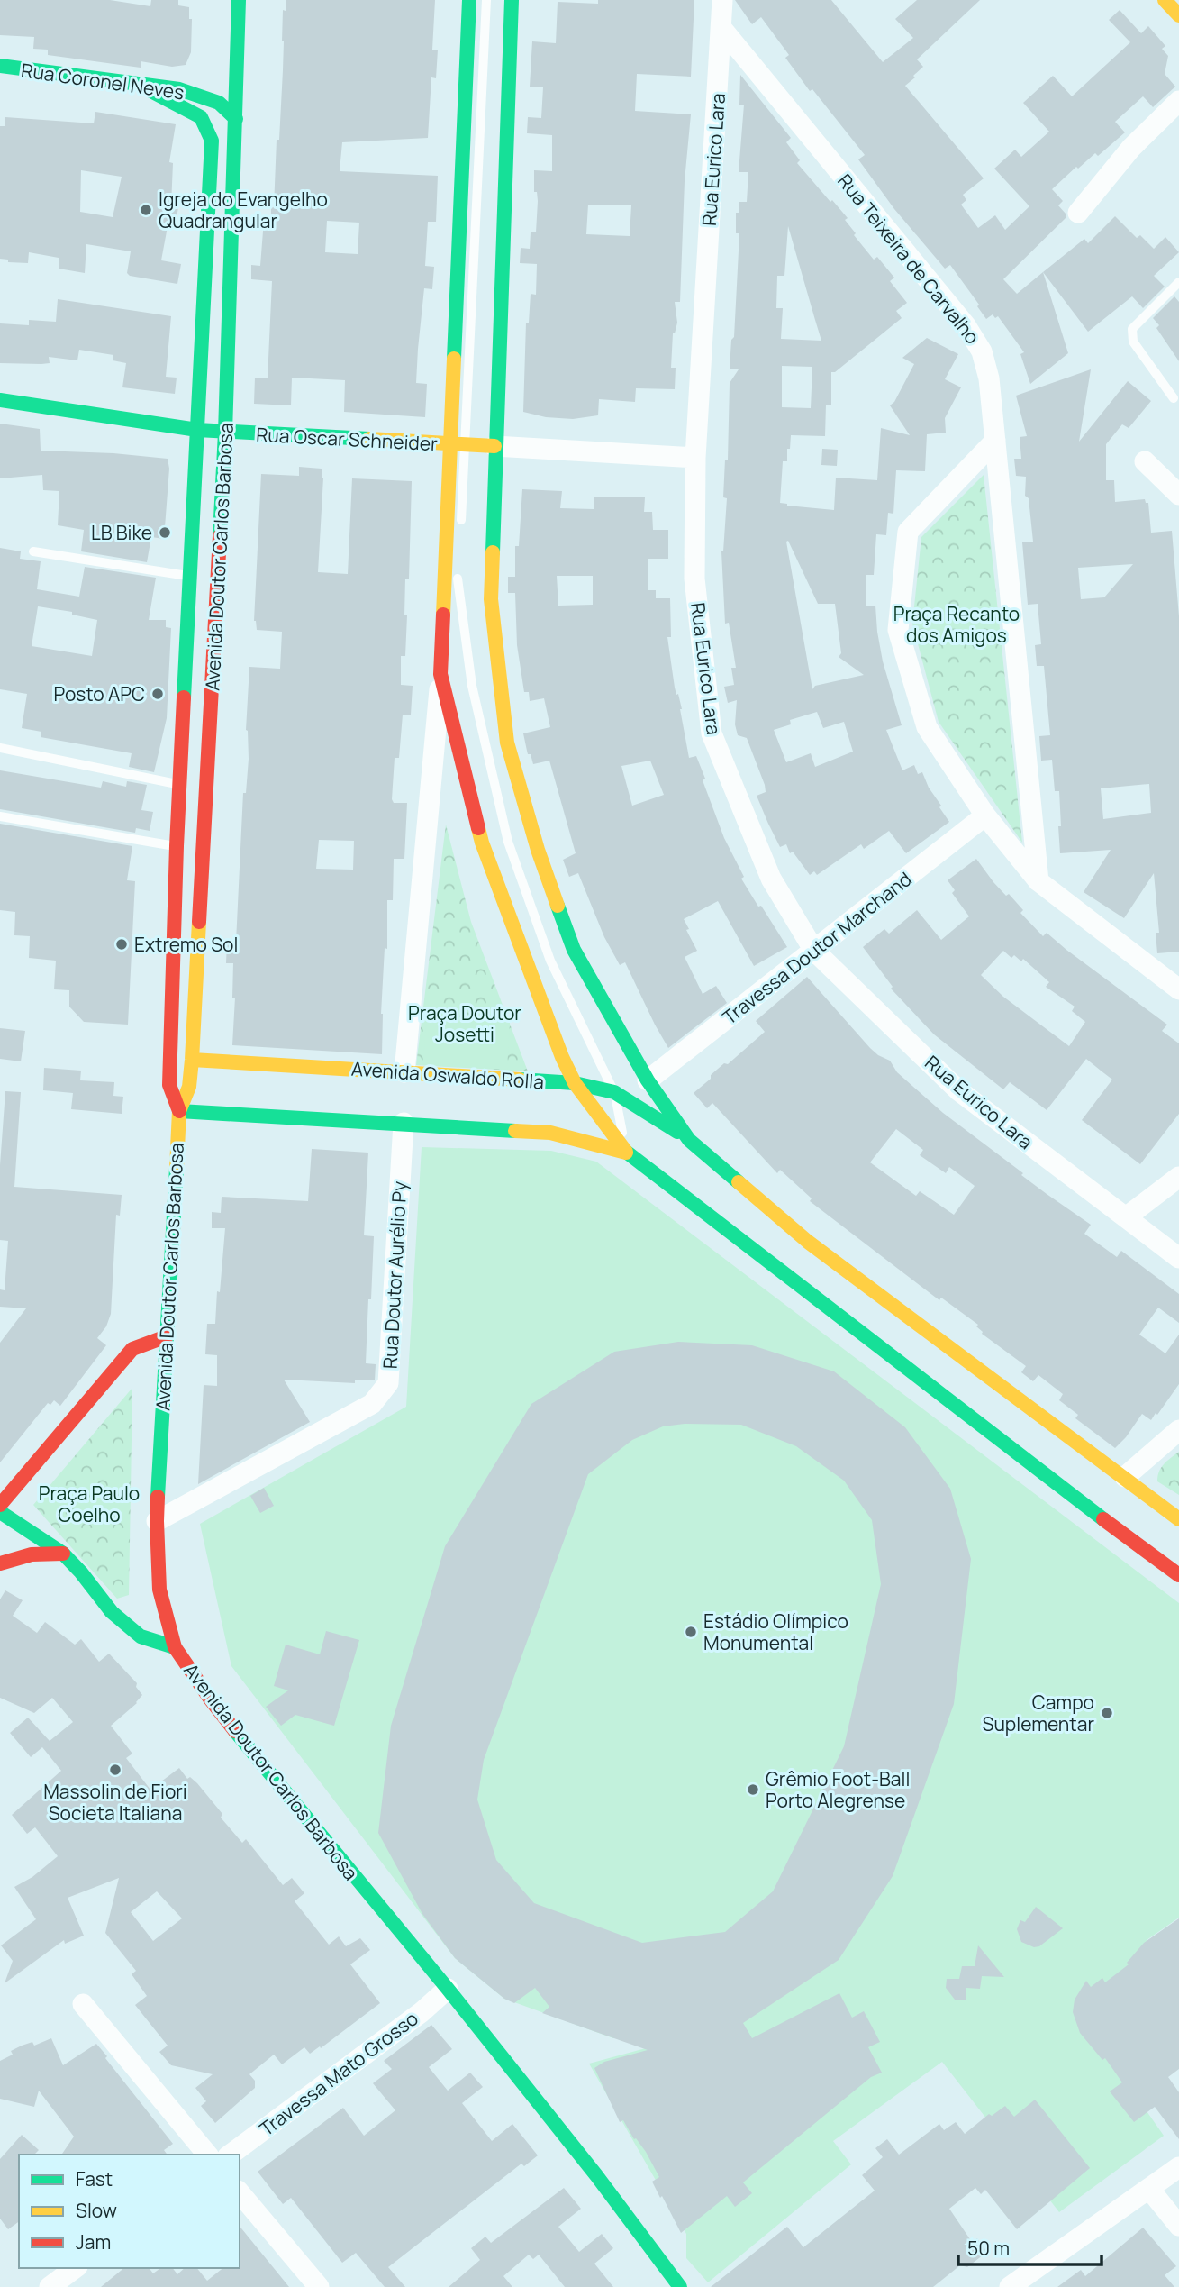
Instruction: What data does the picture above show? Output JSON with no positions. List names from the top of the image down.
{
  "streets": {
    "street": [
      "Rua Coronel Neves",
      "Rua Eurico Lara",
      "Rua Teixeira de Carvalho",
      "Rua Oscar Schneider",
      "Avenida Doutor Carlos Barbosa",
      "Travessa Doutor Marchand",
      "Avenida Oswaldo Rolla",
      "Rua Doutor Aurélio Py",
      "Travessa Mato Grosso"
    ]
  },
  "crossings": [
    ["Rua Coronel Neves", "Avenida Doutor Carlos Barbosa"],
    ["Rua Eurico Lara", "Rua Teixeira de Carvalho"],
    ["Rua Eurico Lara", "Rua Oscar Schneider"],
    ["Rua Eurico Lara", "Travessa Doutor Marchand"],
    ["Rua Oscar Schneider", "Avenida Doutor Carlos Barbosa"],
    ["Avenida Doutor Carlos Barbosa", "Avenida Oswaldo Rolla"],
    ["Avenida Doutor Carlos Barbosa", "Rua Doutor Aurélio Py"],
    ["Avenida Doutor Carlos Barbosa", "Travessa Mato Grosso"]
  ],
  "parks": ["Praça Recanto dos Amigos", "Praça Doutor Josetti", "Praça Paulo Coelho"],
  "places": [
    "Igreja do Evangelho Quadrangular",
    "LB Bike",
    "Posto APC",
    "Extremo Sol",
    "Estádio Olímpico Monumental",
    "Campo Suplementar",
    "Massolin de Fiori Societa Italiana",
    "Grêmio Foot-Ball Porto Alegrense"
  ],
  "legend": ["Fast", "Slow", "Jam"],
  "scale_bar": "50 m"
}
